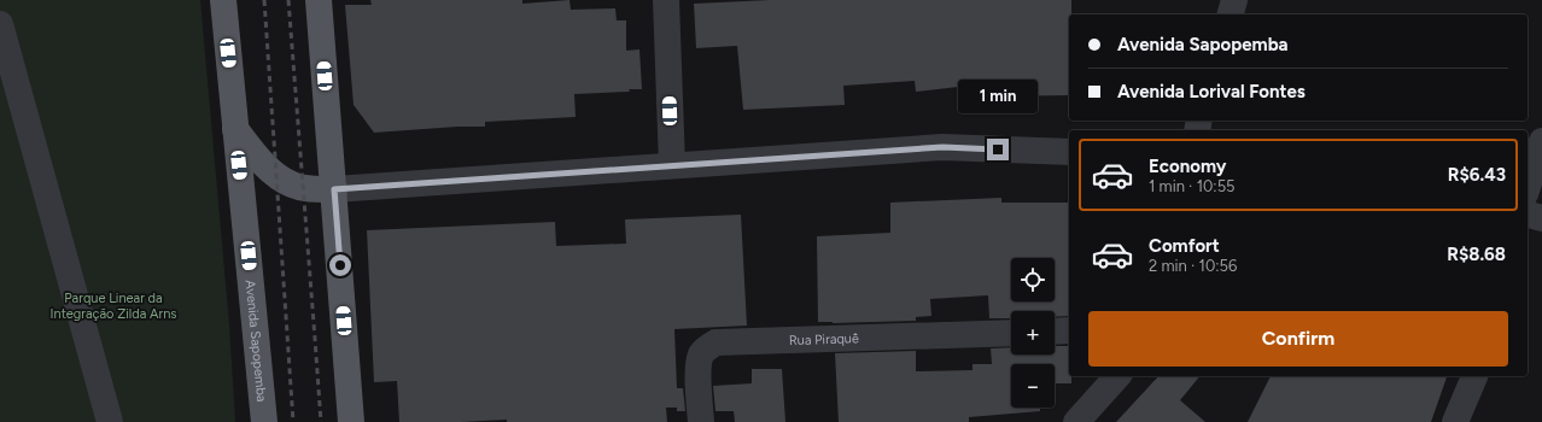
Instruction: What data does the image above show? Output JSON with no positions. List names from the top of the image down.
{
  "streets": {
    "main road": ["Avenida Sapopemba"],
    "street": ["Rua Piraquê"]
  },
  "parks": ["Parque Linear da Integração Zilda Arns"],
  "page": {
    "banner": ["Avenida Sapopemba", "Avenida Lorival Fontes"],
    "bubble": "1 min",
    "list": [
      {
        "name": "Economy",
        "note": "1 min · 10:55",
        "value": "R$6.43"
      },
      {
        "name": "Comfort",
        "note": "2 min · 10:56",
        "value": "R$8.68"
      }
    ],
    "map_buttons": ["+", "−"],
    "buttons": "Confirm"
  }
}
